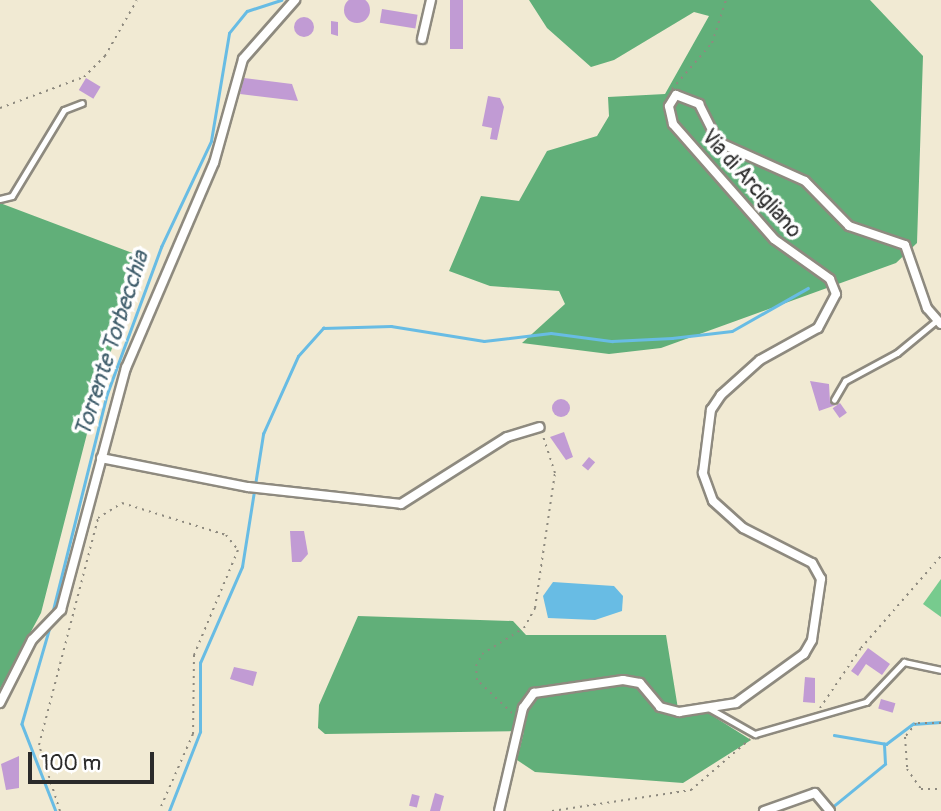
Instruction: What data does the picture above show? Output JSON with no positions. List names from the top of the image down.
{
  "streets": {
    "street": ["Via di Arcigliano"]
  },
  "water": ["Torrente Torbecchia"],
  "scale_bar": "100 m"
}
